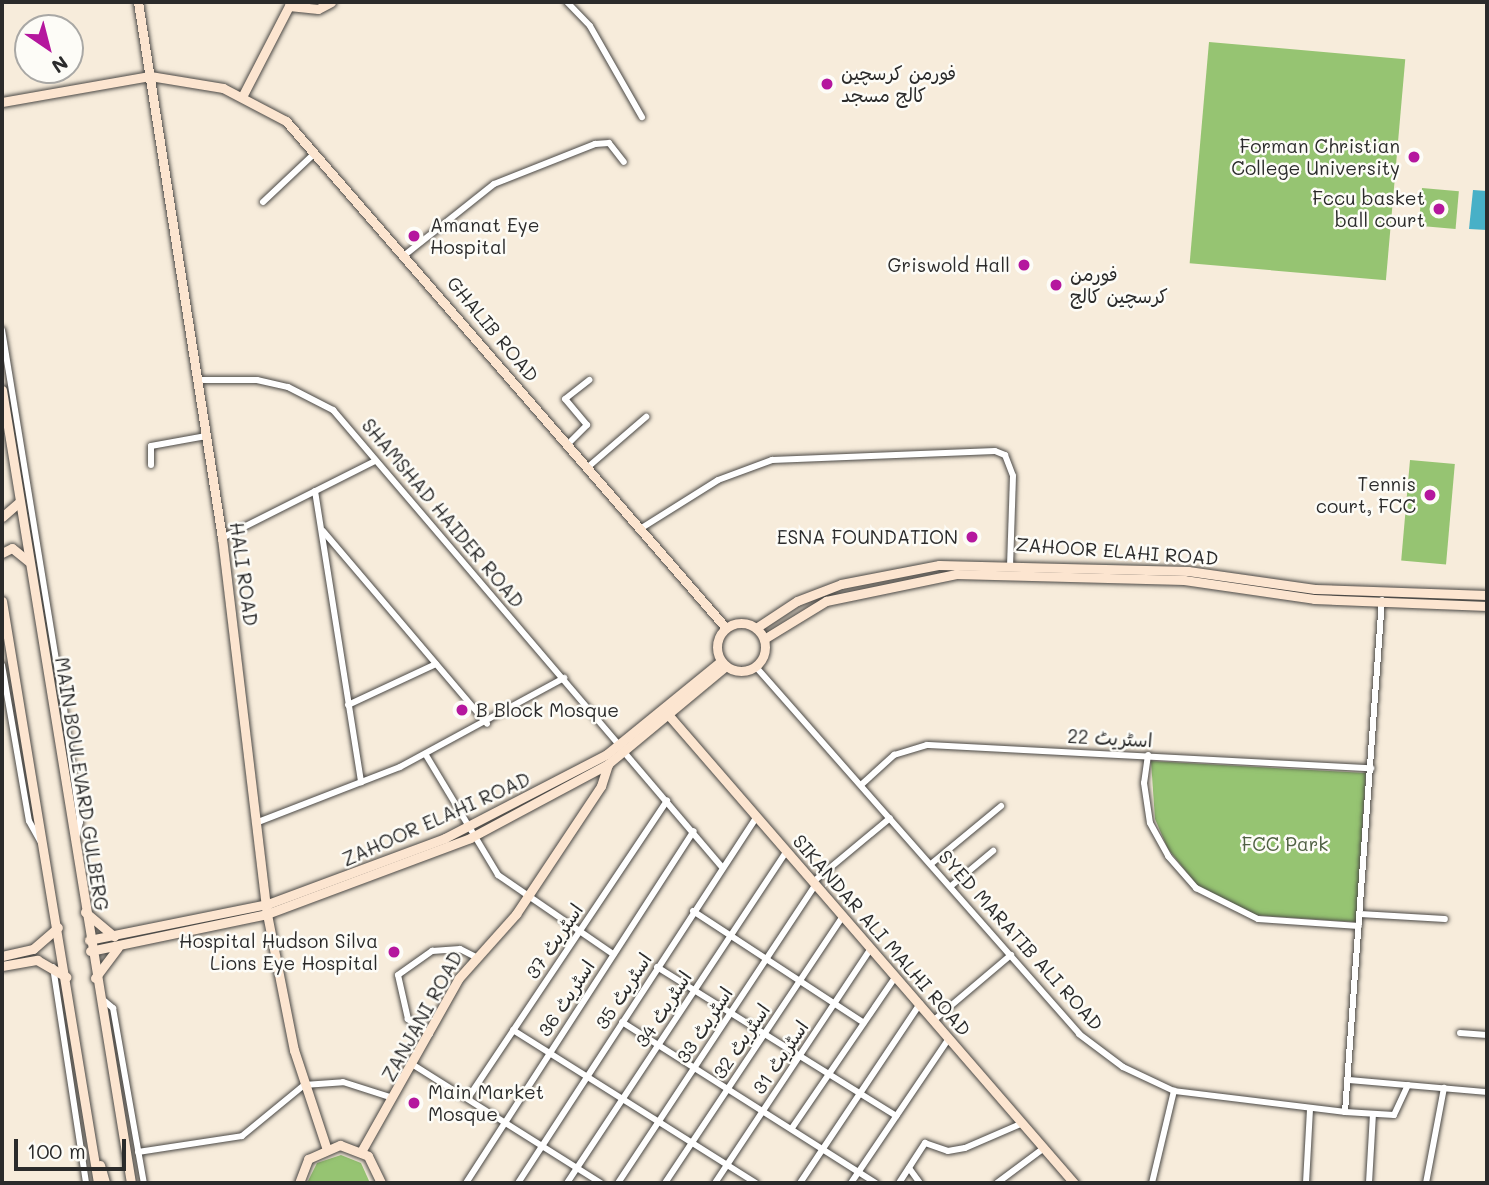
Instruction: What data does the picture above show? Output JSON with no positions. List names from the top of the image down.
{
  "streets": {
    "main road": [
      "GHALIB ROAD",
      "ZAHOOR ELAHI ROAD",
      "HALI ROAD",
      "MAIN BOULEVARD GULBERG",
      "SIKANDAR ALI MALHI ROAD",
      "ZANJANI ROAD"
    ],
    "street": [
      "SHAMSHAD HAIDER ROAD",
      "اسٹریٹ 22",
      "SYED MARATIB ALI ROAD",
      "اسٹریٹ 37",
      "اسٹریٹ 35",
      "اسٹریٹ 36",
      "اسٹریٹ 34",
      "اسٹریٹ 33",
      "اسٹریٹ 32",
      "اسٹریٹ 31"
    ]
  },
  "crossings": [
    ["GHALIB ROAD", "ZAHOOR ELAHI ROAD"],
    ["GHALIB ROAD", "HALI ROAD"],
    ["GHALIB ROAD", "SYED MARATIB ALI ROAD"],
    ["SHAMSHAD HAIDER ROAD", "ZAHOOR ELAHI ROAD"],
    ["SHAMSHAD HAIDER ROAD", "HALI ROAD"],
    ["SHAMSHAD HAIDER ROAD", "اسٹریٹ 37"],
    ["SHAMSHAD HAIDER ROAD", "اسٹریٹ 35"],
    ["SHAMSHAD HAIDER ROAD", "اسٹریٹ 36"],
    ["ZAHOOR ELAHI ROAD", "HALI ROAD"],
    ["ZAHOOR ELAHI ROAD", "MAIN BOULEVARD GULBERG"],
    ["ZAHOOR ELAHI ROAD", "SIKANDAR ALI MALHI ROAD"],
    ["ZAHOOR ELAHI ROAD", "SYED MARATIB ALI ROAD"],
    ["ZAHOOR ELAHI ROAD", "ZANJANI ROAD"],
    ["اسٹریٹ 22", "SYED MARATIB ALI ROAD"],
    ["SIKANDAR ALI MALHI ROAD", "اسٹریٹ 35"],
    ["SIKANDAR ALI MALHI ROAD", "اسٹریٹ 34"],
    ["SIKANDAR ALI MALHI ROAD", "اسٹریٹ 33"],
    ["SIKANDAR ALI MALHI ROAD", "اسٹریٹ 32"],
    ["SIKANDAR ALI MALHI ROAD", "اسٹریٹ 31"],
    ["SYED MARATIB ALI ROAD", "اسٹریٹ 33"]
  ],
  "parks": ["FCC Park"],
  "places": [
    "فورمن کرسچین کالج مسجد",
    "Forman Christian College University",
    "Fccu basket ball court",
    "Amanat Eye Hospital",
    "Griswold Hall",
    "فورمن کرسچین کالج",
    "Tennis court, FCC",
    "ESNA FOUNDATION",
    "B Block Mosque",
    "Hospital Hudson Silva Lions Eye Hospital",
    "Main Market Mosque"
  ],
  "scale_bar": "100 m",
  "north": "bottom right"
}
